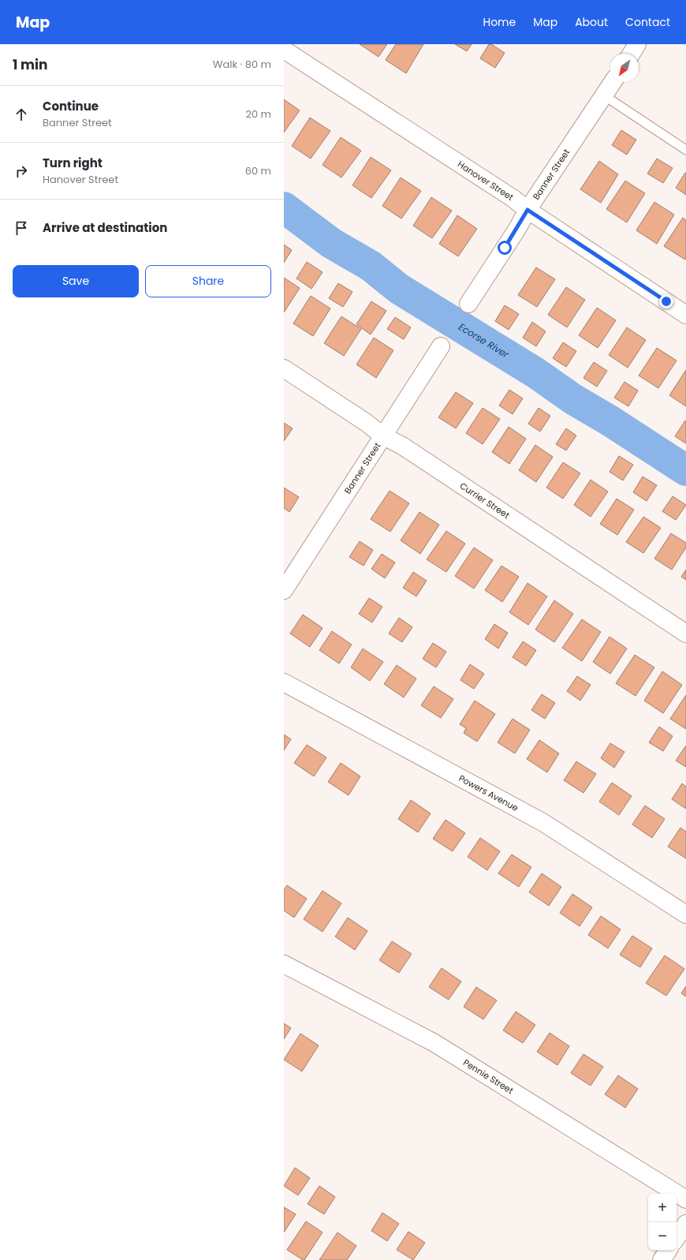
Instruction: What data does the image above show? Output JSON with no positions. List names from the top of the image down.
{
  "streets": {
    "street": [
      "Banner Street",
      "Hanover Street",
      "Currier Street",
      "Powers Avenue",
      "Pennie Street"
    ]
  },
  "crossings": [
    ["Banner Street", "Hanover Street"],
    ["Banner Street", "Currier Street"]
  ],
  "water": ["Ecorse River"],
  "north": "bottom left",
  "page": {
    "header": "Map",
    "nav": [
      "Home",
      "Map",
      "About",
      "Contact"
    ],
    "heading": ["1 min", "Walk · 80 m"],
    "list": [
      ["Continue", "Banner Street", "20 m"],
      ["Turn right", "Hanover Street", "60 m"],
      "Arrive at destination"
    ],
    "buttons": ["Save", "Share"],
    "map_buttons": ["+", "−"]
  }
}
